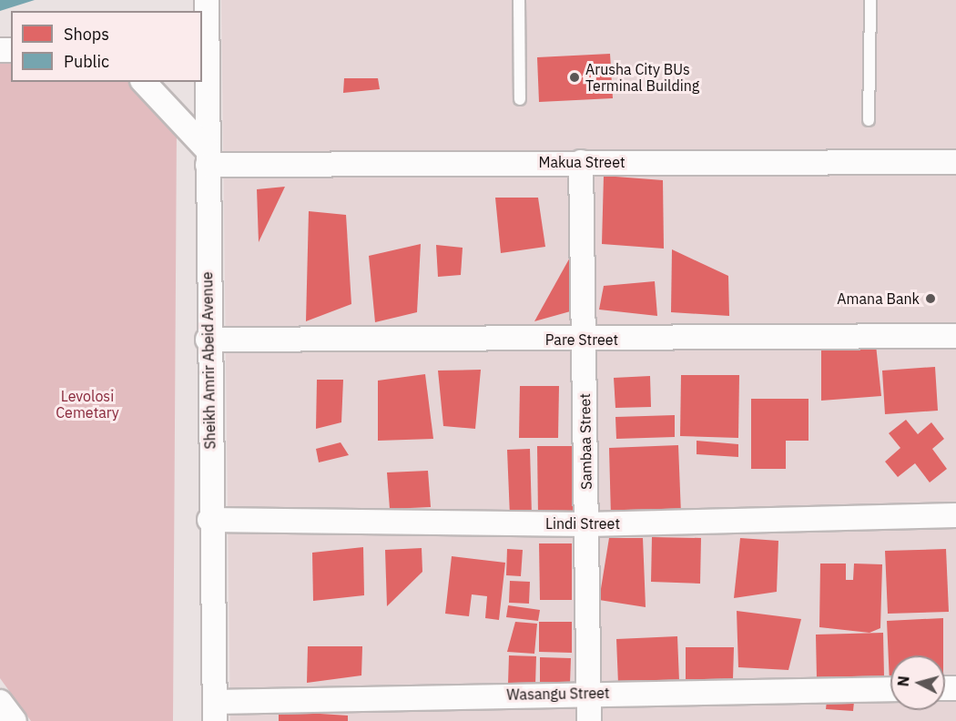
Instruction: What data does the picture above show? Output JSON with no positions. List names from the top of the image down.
{
  "streets": {
    "street": [
      "Makua Street",
      "Pare Street",
      "Sheikh Amrir Abeid Avenue",
      "Sambaa Street",
      "Lindi Street",
      "Wasangu Street"
    ]
  },
  "crossings": [
    ["Makua Street", "Sheikh Amrir Abeid Avenue"],
    ["Makua Street", "Sambaa Street"],
    ["Pare Street", "Sheikh Amrir Abeid Avenue"],
    ["Pare Street", "Sambaa Street"],
    ["Sheikh Amrir Abeid Avenue", "Lindi Street"],
    ["Sheikh Amrir Abeid Avenue", "Wasangu Street"],
    ["Sambaa Street", "Lindi Street"],
    ["Sambaa Street", "Wasangu Street"]
  ],
  "parks": ["Levolosi Cemetary"],
  "places": ["Arusha City BUs Terminal Building", "Amana Bank"],
  "legend": ["Shops", "Public"],
  "north": "left"
}
